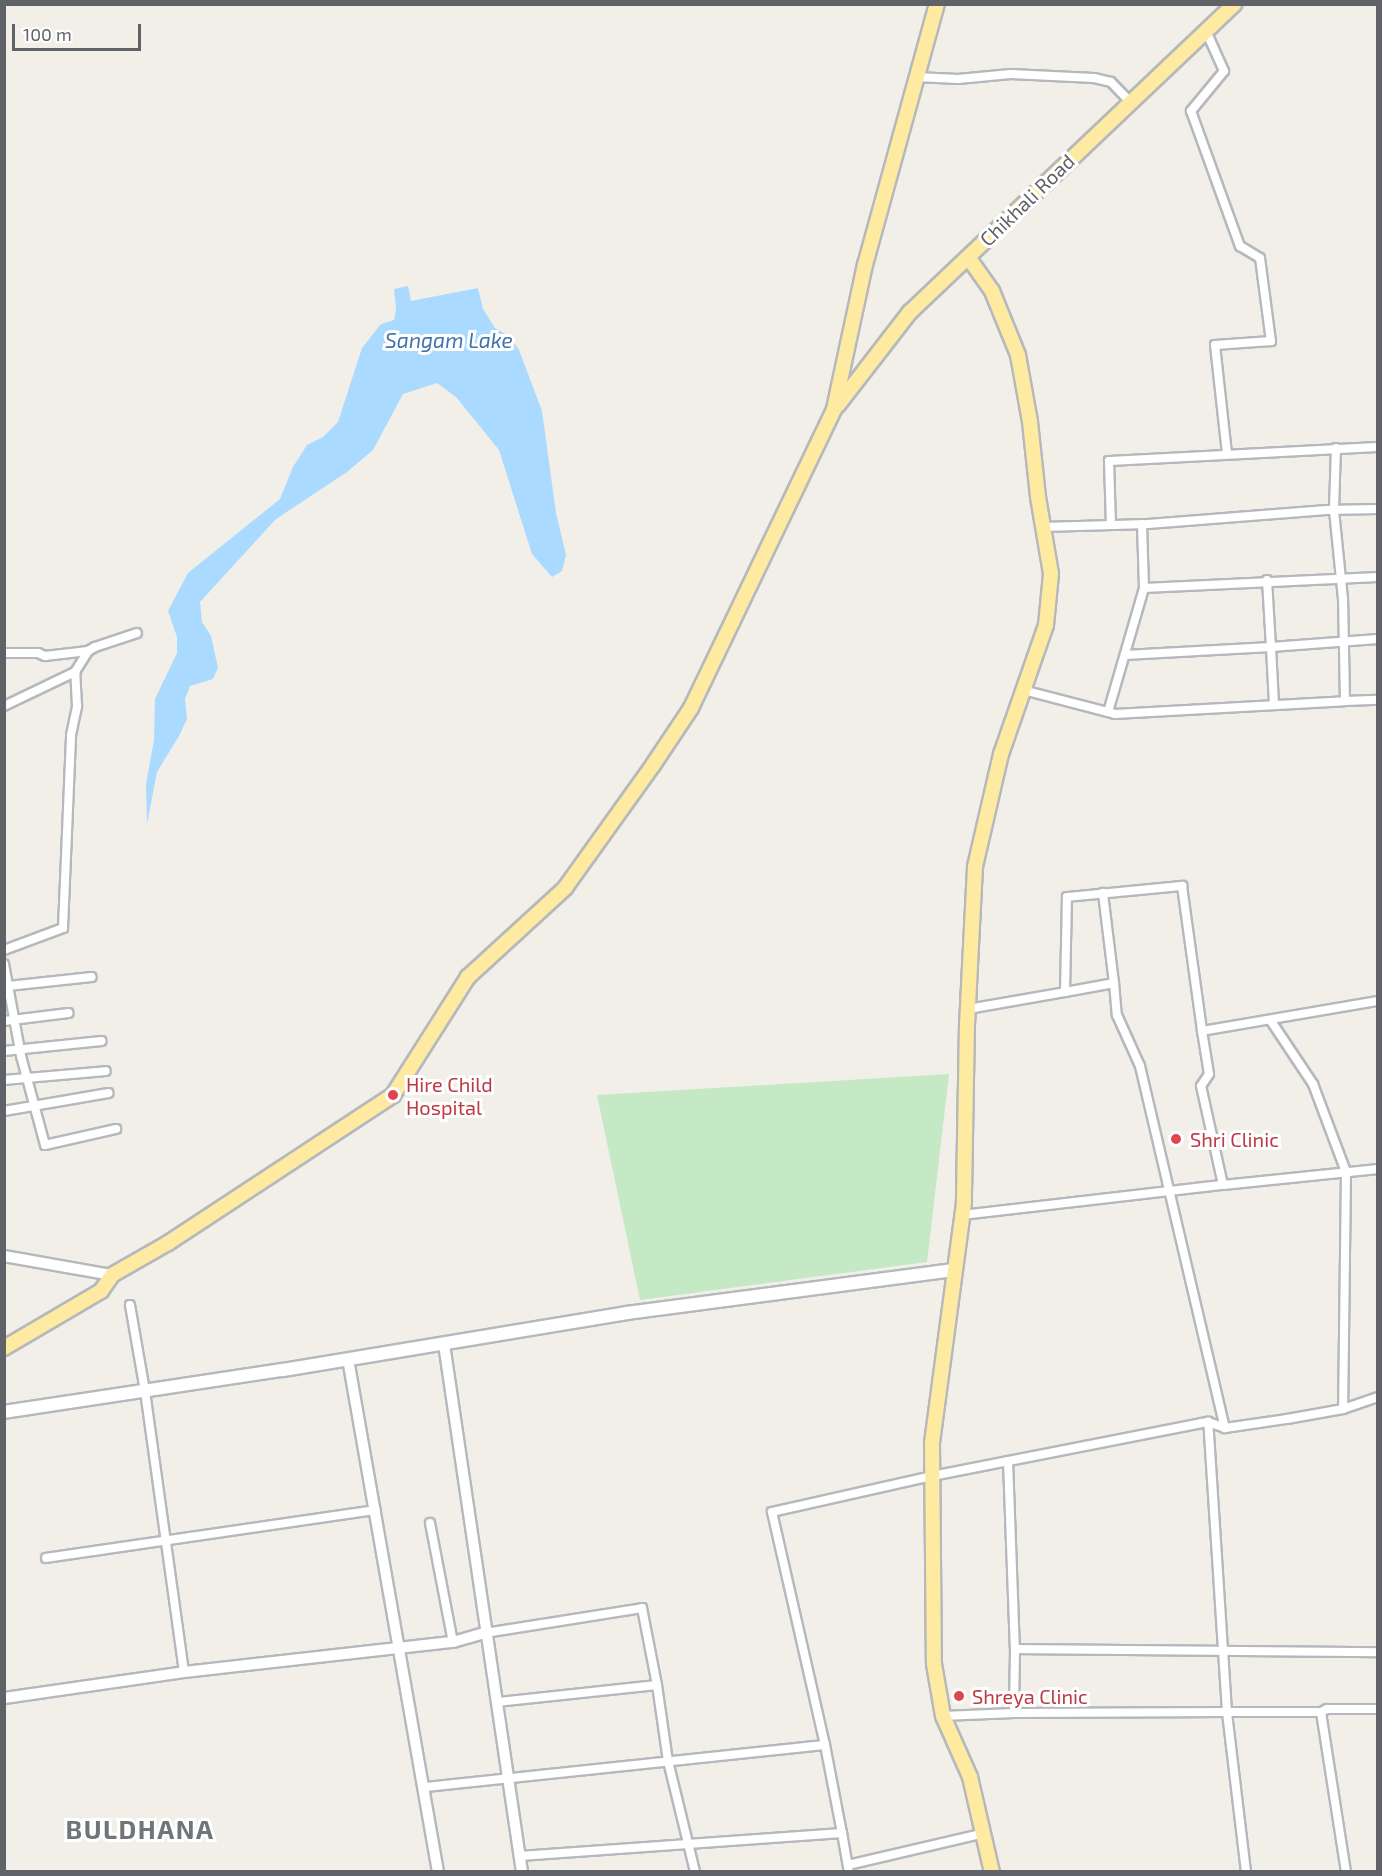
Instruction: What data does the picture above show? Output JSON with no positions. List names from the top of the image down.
{
  "streets": {
    "highway": ["Chikhali Road"]
  },
  "districts": ["BULDHANA"],
  "water": ["Sangam Lake"],
  "places": ["Hire Child Hospital", "Shri Clinic", "Shreya Clinic"],
  "scale_bar": "100 m"
}
